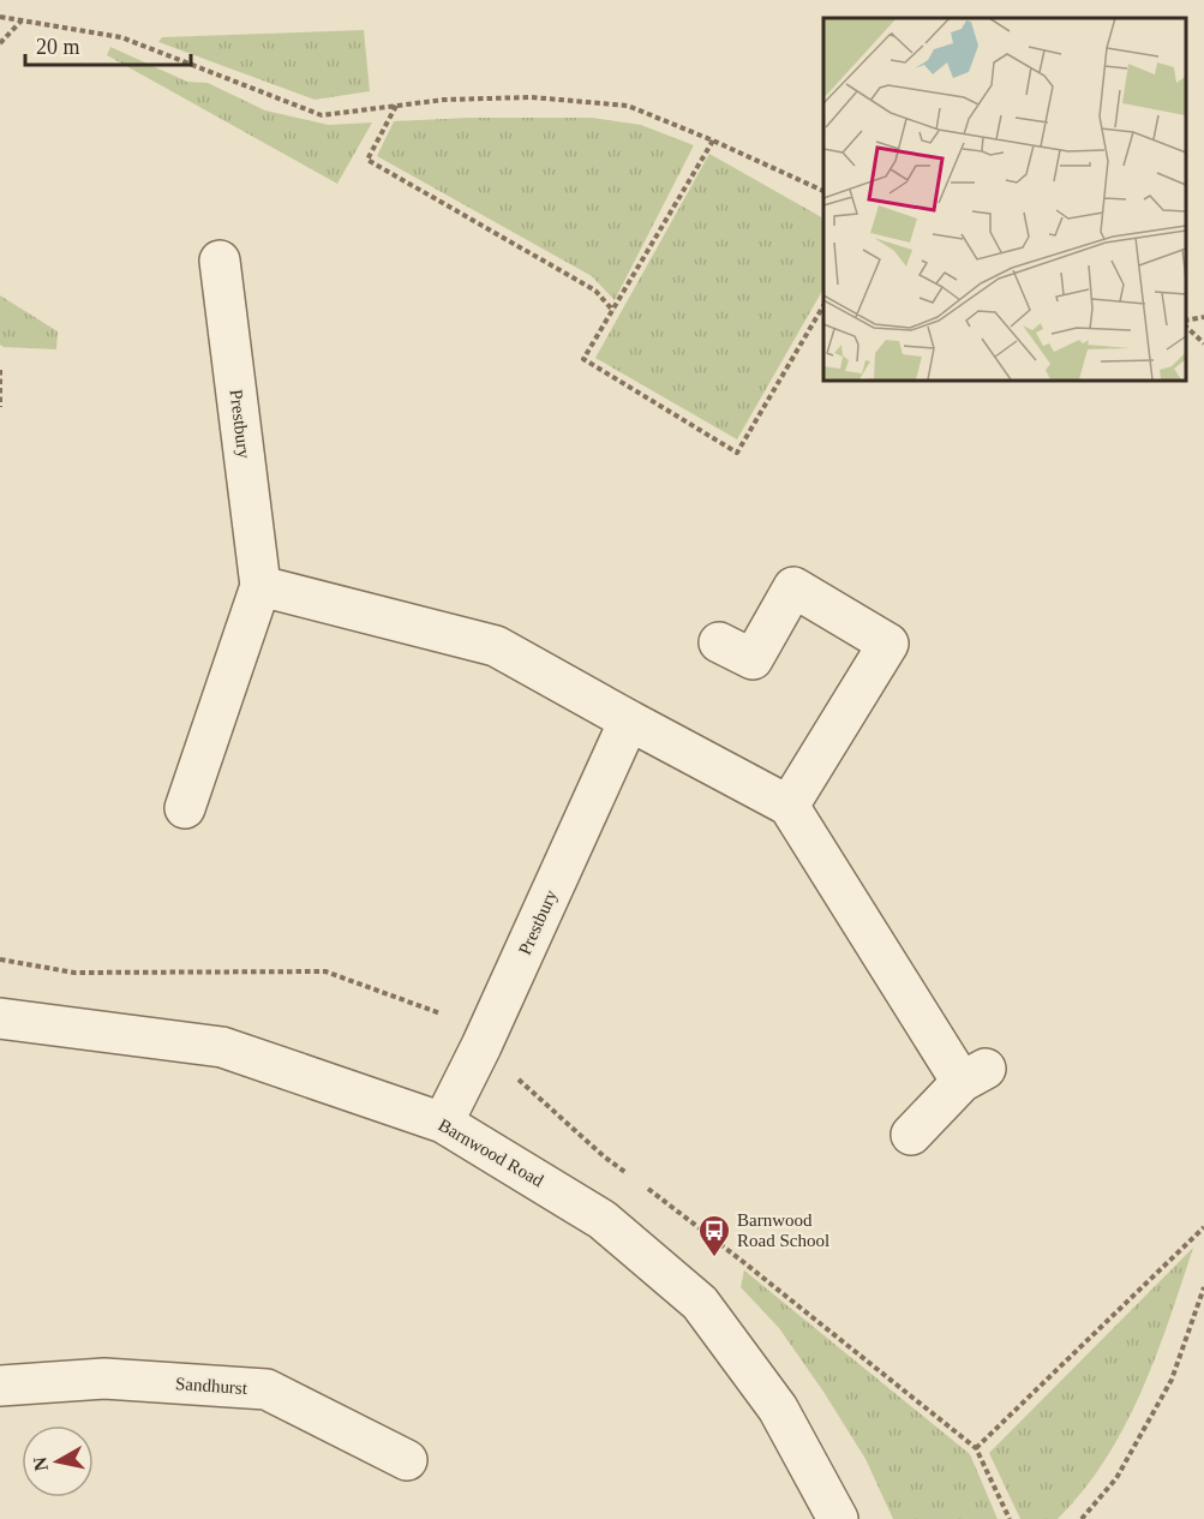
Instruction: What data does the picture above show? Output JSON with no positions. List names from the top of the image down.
{
  "streets": {
    "street": ["Prestbury", "Barnwood Road", "Sandhurst"]
  },
  "crossings": [
    ["Prestbury", "Barnwood Road"]
  ],
  "places": {
    "bus stop": ["Barnwood Road School"]
  },
  "scale_bar": "20 m",
  "north": "left"
}
